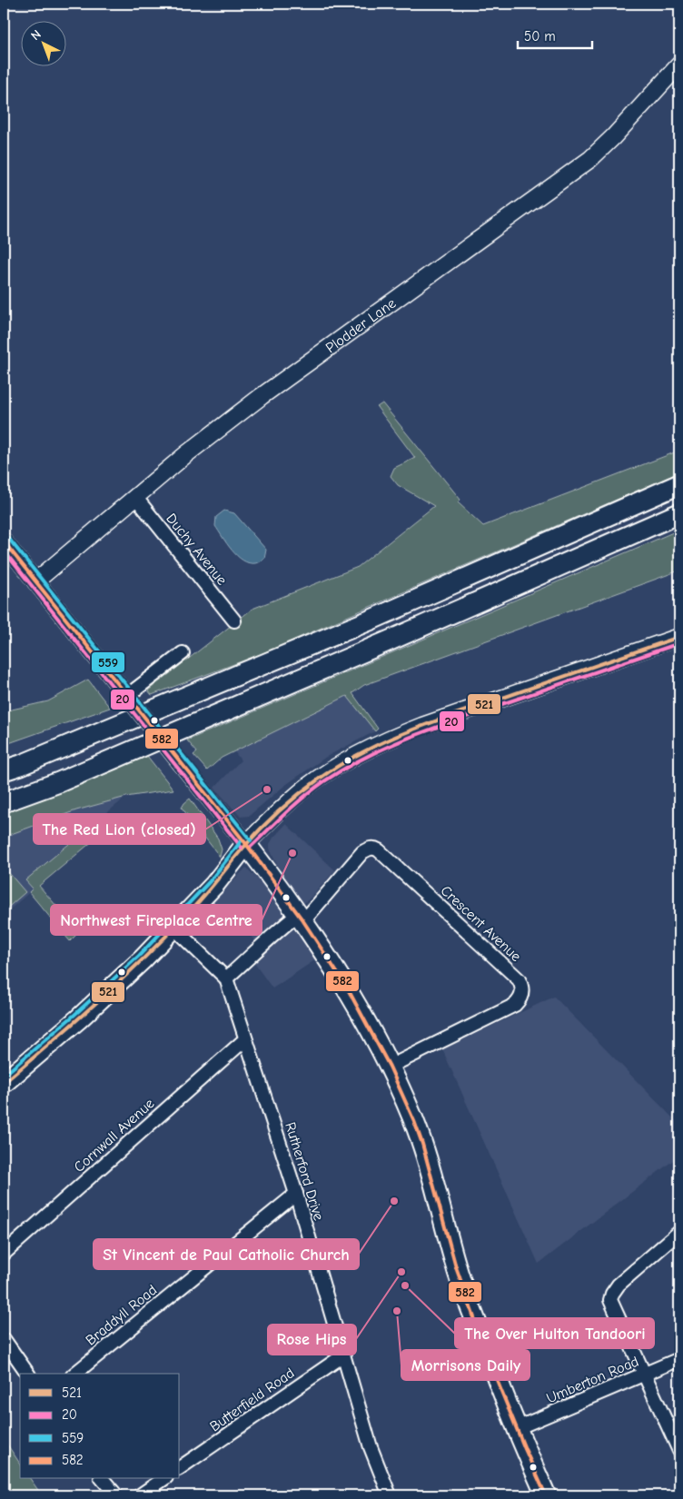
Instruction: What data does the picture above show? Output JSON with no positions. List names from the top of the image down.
{
  "streets": {
    "main road": ["Plodder Lane"],
    "street": [
      "Duchy Avenue",
      "Crescent Avenue",
      "Cornwall Avenue",
      "Rutherford Drive",
      "Braddyll Road",
      "Umberton Road",
      "Butterfield Road"
    ]
  },
  "crossings": [
    ["Plodder Lane", "Duchy Avenue"],
    ["Cornwall Avenue", "Rutherford Drive"],
    ["Rutherford Drive", "Braddyll Road"],
    ["Rutherford Drive", "Butterfield Road"]
  ],
  "places": [
    "The Red Lion (closed)",
    "Northwest Fireplace Centre",
    "St Vincent de Paul Catholic Church",
    "Rose Hips",
    "The Over Hulton Tandoori",
    "Morrisons Daily"
  ],
  "lines": [
    "transit line 559",
    "transit line 582",
    "transit line 20",
    "transit line 521"
  ],
  "legend": [
    "521",
    "20",
    "559",
    "582"
  ],
  "scale_bar": "50 m",
  "north": "top left"
}
